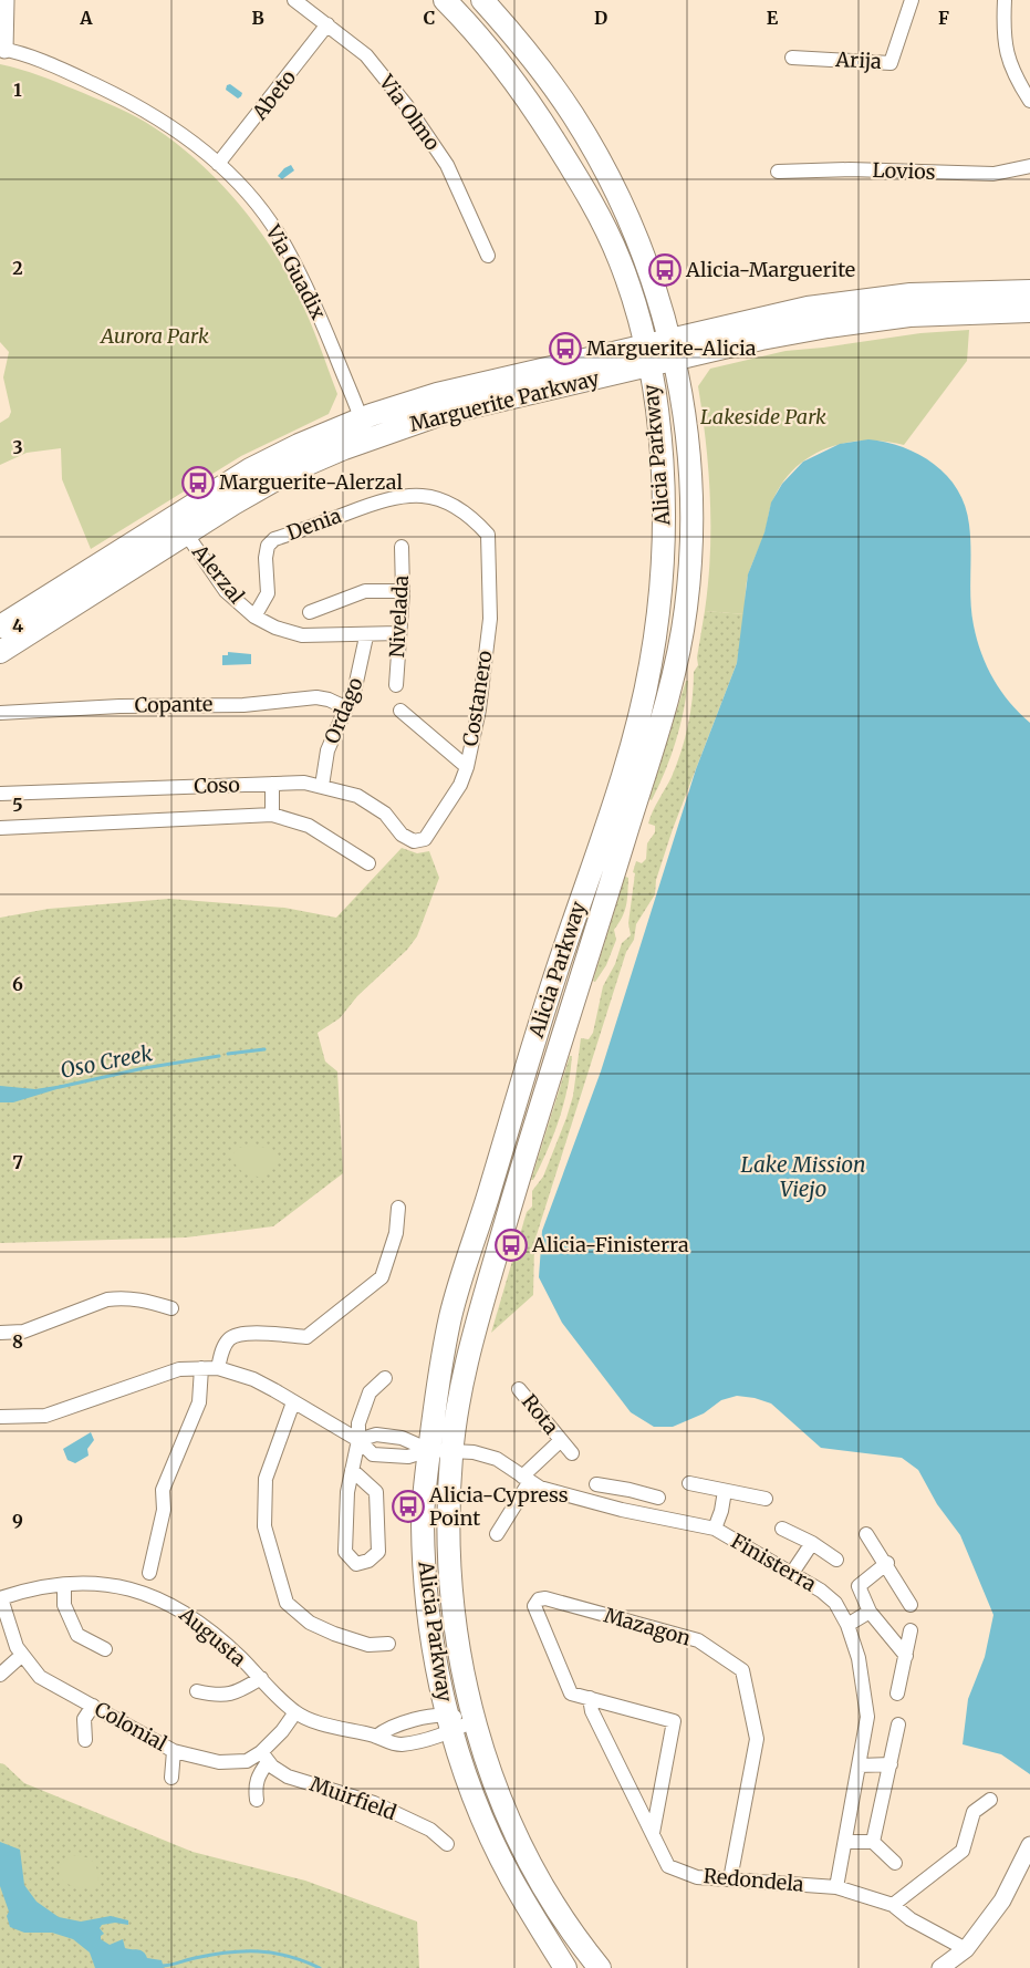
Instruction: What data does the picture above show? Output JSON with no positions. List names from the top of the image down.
{
  "streets": {
    "main road": ["Marguerite Parkway", "Alicia Parkway"],
    "street": [
      "Arija",
      "Abeto",
      "Via Olmo",
      "Lovios",
      "Via Guadix",
      "Denia",
      "Alerzal",
      "Nivelada",
      "Costanero",
      "Copante",
      "Ordago",
      "Coso",
      "Rota",
      "Finisterra",
      "Mazagon",
      "Augusta",
      "Colonial",
      "Muirfield",
      "Redondela"
    ]
  },
  "crossings": [
    ["Abeto", "Via Olmo"],
    ["Abeto", "Via Guadix"],
    ["Via Guadix", "Marguerite Parkway"],
    ["Marguerite Parkway", "Alicia Parkway"],
    ["Marguerite Parkway", "Alerzal"],
    ["Alicia Parkway", "Finisterra"],
    ["Alicia Parkway", "Augusta"],
    ["Denia", "Alerzal"],
    ["Denia", "Costanero"],
    ["Alerzal", "Nivelada"],
    ["Alerzal", "Ordago"],
    ["Costanero", "Coso"],
    ["Copante", "Ordago"],
    ["Ordago", "Coso"],
    ["Rota", "Finisterra"],
    ["Finisterra", "Redondela"],
    ["Mazagon", "Redondela"],
    ["Augusta", "Colonial"],
    ["Colonial", "Muirfield"]
  ],
  "water": ["Oso Creek", "Lake Mission Viejo"],
  "parks": ["Aurora Park", "Lakeside Park"],
  "places": {
    "bus stop": [
      "Alicia-Marguerite",
      "Marguerite-Alicia",
      "Marguerite-Alerzal",
      "Alicia-Finisterra",
      "Alicia-Cypress Point"
    ]
  },
  "grid": {
    "columns": [
      "A",
      "B",
      "C",
      "D",
      "E",
      "F"
    ],
    "rows": [
      "1",
      "2",
      "3",
      "4",
      "5",
      "6",
      "7",
      "8",
      "9"
    ]
  }
}
